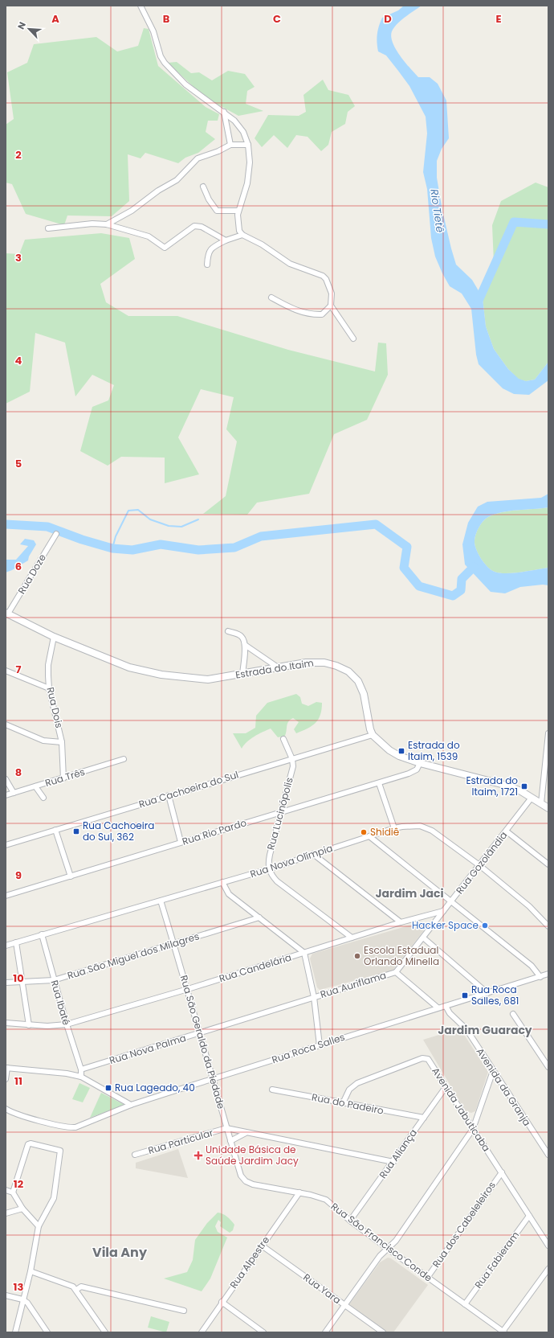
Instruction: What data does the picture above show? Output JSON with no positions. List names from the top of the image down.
{
  "streets": {
    "street": [
      "Rua Doze",
      "Estrada do Itaim",
      "Rua Dois",
      "Rua Três",
      "Rua Cachoeira do Sul",
      "Rua Lucinópolis",
      "Rua Rio Pardo",
      "Rua Nova Olímpia",
      "Rua Gozolândia",
      "Rua São Miguel dos Milagres",
      "Rua Candelária",
      "Rua Auriflama",
      "Rua Ibaté",
      "Rua São Geraldo da Piedade",
      "Rua Roca Salles",
      "Rua Nova Palma",
      "Avenida da Granja",
      "Rua do Padeiro",
      "Avenida Jabuticaba",
      "Rua Particular",
      "Rua Aliança",
      "Rua dos Cabeleleiros",
      "Rua São Francisco Conde",
      "Rua Fabieram",
      "Rua Alpestre",
      "Rua Yara"
    ]
  },
  "crossings": [
    ["Rua Doze", "Estrada do Itaim"],
    ["Estrada do Itaim", "Rua Dois"],
    ["Estrada do Itaim", "Rua Cachoeira do Sul"],
    ["Estrada do Itaim", "Rua Rio Pardo"],
    ["Estrada do Itaim", "Rua Gozolândia"],
    ["Rua Dois", "Rua Três"],
    ["Rua Cachoeira do Sul", "Rua Lucinópolis"],
    ["Rua Lucinópolis", "Rua Rio Pardo"],
    ["Rua Lucinópolis", "Rua Nova Olímpia"],
    ["Rua Nova Olímpia", "Rua Gozolândia"],
    ["Rua Nova Olímpia", "Rua Ibaté"],
    ["Rua Nova Olímpia", "Rua São Geraldo da Piedade"],
    ["Rua Gozolândia", "Rua Candelária"],
    ["Rua Gozolândia", "Rua Auriflama"],
    ["Rua São Miguel dos Milagres", "Rua Ibaté"],
    ["Rua São Miguel dos Milagres", "Rua São Geraldo da Piedade"],
    ["Rua Candelária", "Rua Ibaté"],
    ["Rua Candelária", "Rua São Geraldo da Piedade"],
    ["Rua Auriflama", "Rua Roca Salles"],
    ["Rua Auriflama", "Rua Nova Palma"],
    ["Rua Ibaté", "Rua Nova Palma"],
    ["Rua São Geraldo da Piedade", "Rua Roca Salles"],
    ["Rua São Geraldo da Piedade", "Rua Nova Palma"],
    ["Rua São Geraldo da Piedade", "Rua Particular"],
    ["Rua São Geraldo da Piedade", "Rua São Francisco Conde"],
    ["Rua Roca Salles", "Avenida da Granja"],
    ["Rua do Padeiro", "Avenida Jabuticaba"],
    ["Rua do Padeiro", "Rua Aliança"],
    ["Avenida Jabuticaba", "Rua Aliança"],
    ["Avenida Jabuticaba", "Rua dos Cabeleleiros"],
    ["Avenida Jabuticaba", "Rua Fabieram"],
    ["Rua Aliança", "Rua São Francisco Conde"],
    ["Rua dos Cabeleleiros", "Rua São Francisco Conde"],
    ["Rua São Francisco Conde", "Rua Fabieram"],
    ["Rua São Francisco Conde", "Rua Alpestre"],
    ["Rua Alpestre", "Rua Yara"]
  ],
  "districts": ["Jardim Jaci", "Jardim Guaracy", "Vila Any"],
  "water": ["Rio Tietê"],
  "places": {
    "transit": [
      "Estrada do Itaim, 1539",
      "Estrada do Itaim, 1721",
      "Rua Cachoeira do Sul, 362",
      "Rua Roca Salles, 681",
      "Rua Lageado, 40"
    ],
    "other": ["Shidiê", "Hacker Space", "Escola Estadual Orlando Minella"],
    "health": ["Unidade Básica de Saúde Jardim Jacy"]
  },
  "north": "top left",
  "grid": {
    "columns": [
      "A",
      "B",
      "C",
      "D",
      "E"
    ],
    "rows": [
      "2",
      "3",
      "4",
      "5",
      "6",
      "7",
      "8",
      "9",
      "10",
      "11",
      "12",
      "13"
    ]
  }
}
